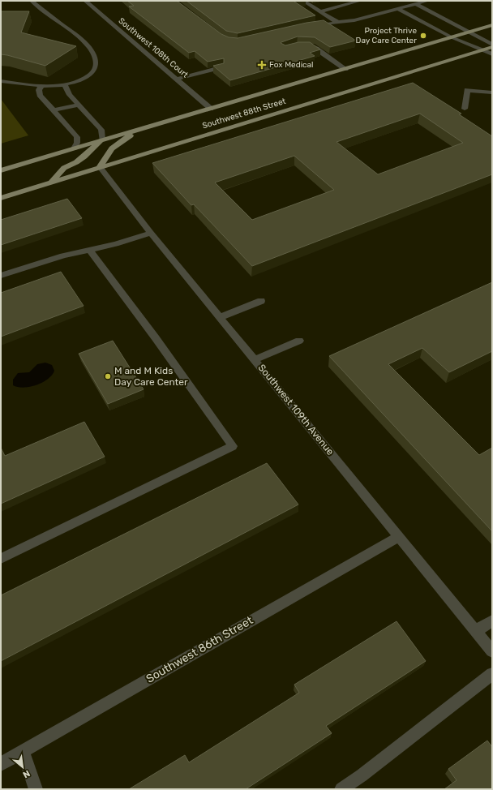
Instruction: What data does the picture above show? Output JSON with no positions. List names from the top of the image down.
{
  "streets": {
    "main road": ["Southwest 88th Street"],
    "street": ["Southwest 108th Court", "Southwest 109th Avenue", "Southwest 86th Street"]
  },
  "crossings": [
    ["Southwest 108th Court", "Southwest 88th Street"],
    ["Southwest 88th Street", "Southwest 109th Avenue"],
    ["Southwest 109th Avenue", "Southwest 86th Street"]
  ],
  "places": {
    "other": ["Project Thrive Day Care Center", "M and M Kids Day Care Center"],
    "health": ["Fox Medical"]
  },
  "north": "bottom right"
}
